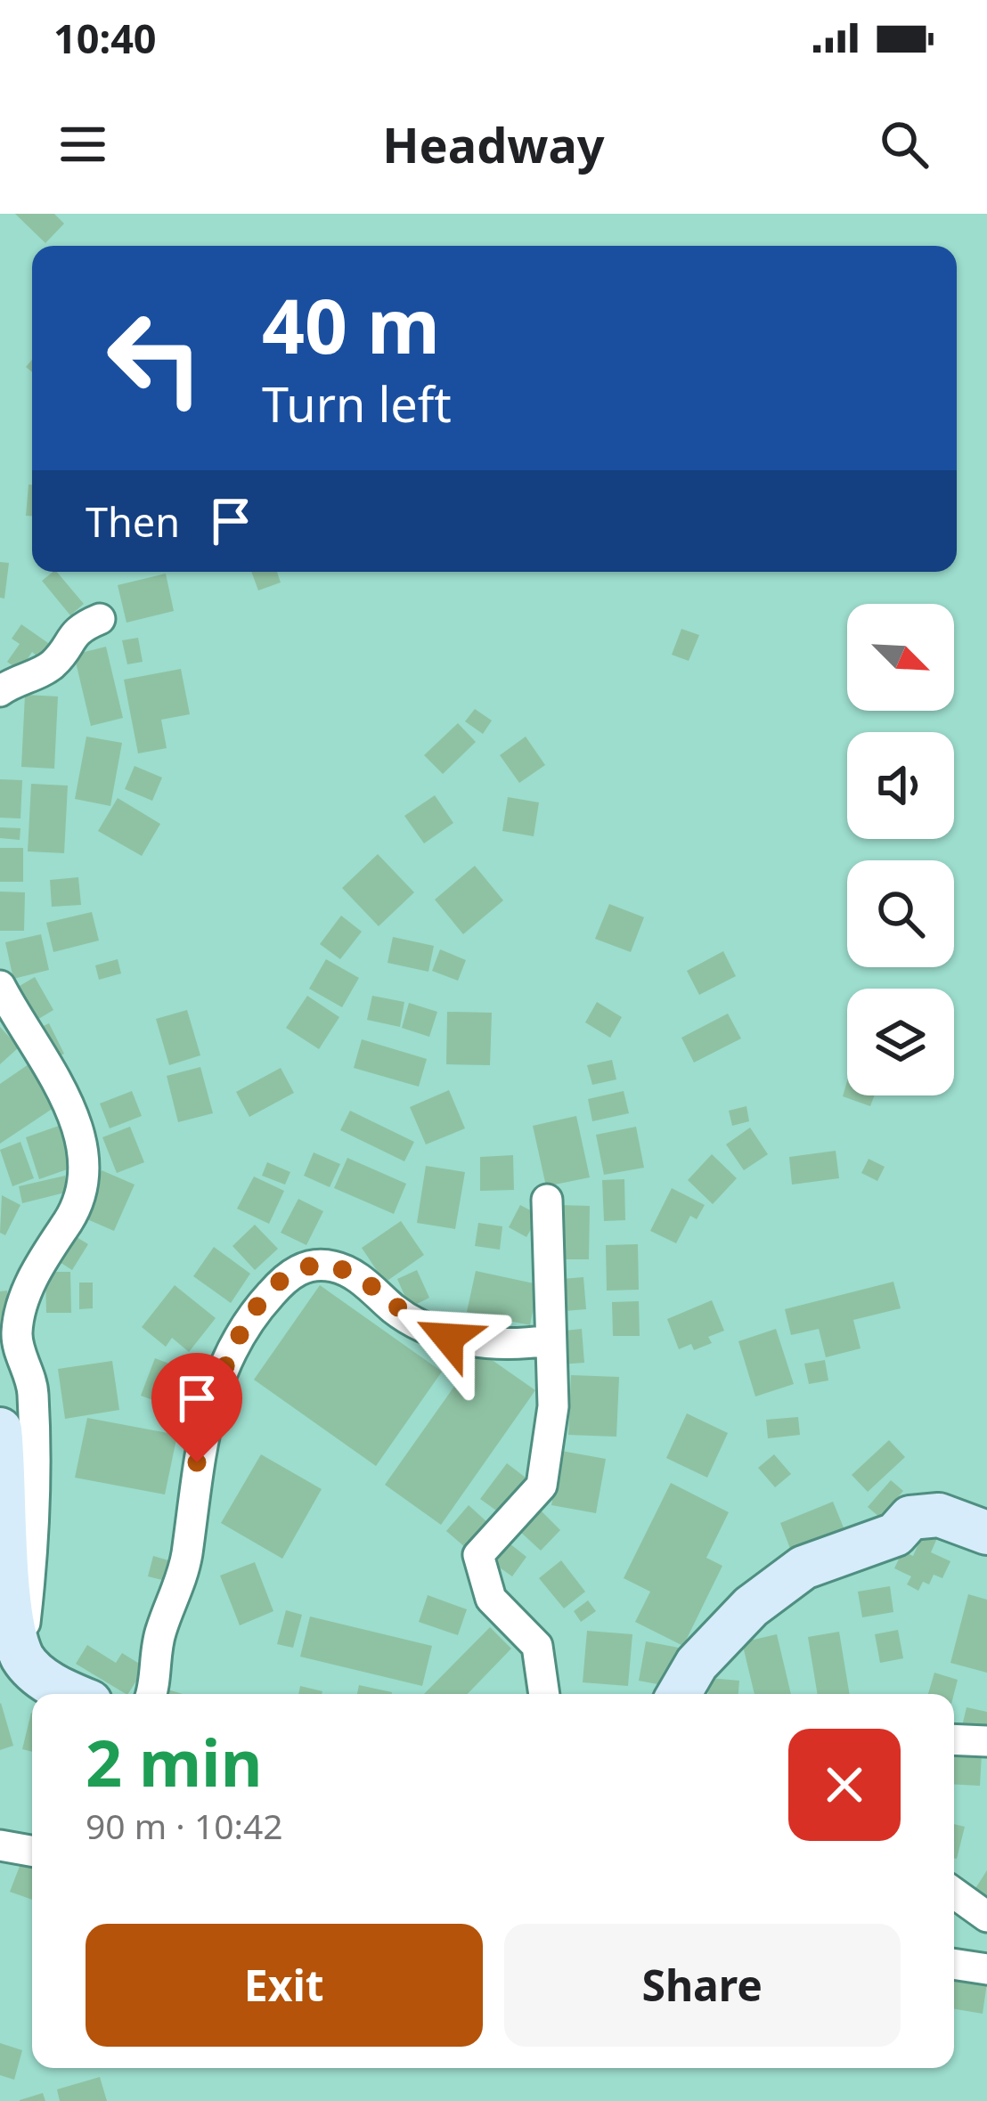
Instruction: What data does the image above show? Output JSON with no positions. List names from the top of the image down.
{
  "north": "bottom right",
  "page": {
    "status": "10:40",
    "header": "Headway",
    "turn": ["40 m", "Turn left"],
    "then": "Then",
    "heading": ["2 min", "90 m · 10:42"],
    "buttons": ["Exit", "Share"]
  }
}
